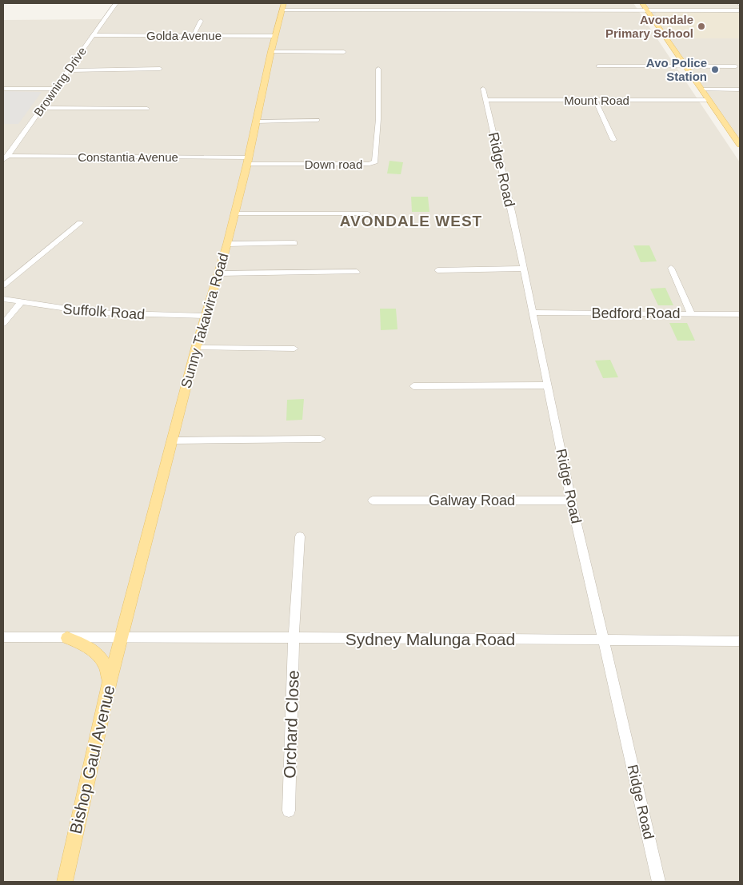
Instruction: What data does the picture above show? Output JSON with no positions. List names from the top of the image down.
{
  "streets": {
    "main road": ["Sunny Takawira Road", "Bishop Gaul Avenue"],
    "street": [
      "Golda Avenue",
      "Browning Drive",
      "Mount Road",
      "Constantia Avenue",
      "Down road",
      "Ridge Road",
      "Suffolk Road",
      "Bedford Road",
      "Galway Road",
      "Sydney Malunga Road",
      "Orchard Close"
    ]
  },
  "crossings": [
    ["Golda Avenue", "Browning Drive"],
    ["Golda Avenue", "Sunny Takawira Road"],
    ["Browning Drive", "Constantia Avenue"],
    ["Mount Road", "Ridge Road"],
    ["Constantia Avenue", "Down road"],
    ["Constantia Avenue", "Sunny Takawira Road"],
    ["Down road", "Sunny Takawira Road"],
    ["Ridge Road", "Bedford Road"],
    ["Ridge Road", "Galway Road"],
    ["Ridge Road", "Sydney Malunga Road"],
    ["Suffolk Road", "Sunny Takawira Road"],
    ["Sunny Takawira Road", "Sydney Malunga Road"],
    ["Sunny Takawira Road", "Bishop Gaul Avenue"],
    ["Sydney Malunga Road", "Orchard Close"],
    ["Sydney Malunga Road", "Bishop Gaul Avenue"]
  ],
  "districts": ["AVONDALE WEST"],
  "places": ["Avondale Primary School", "Avo Police Station"]
}
